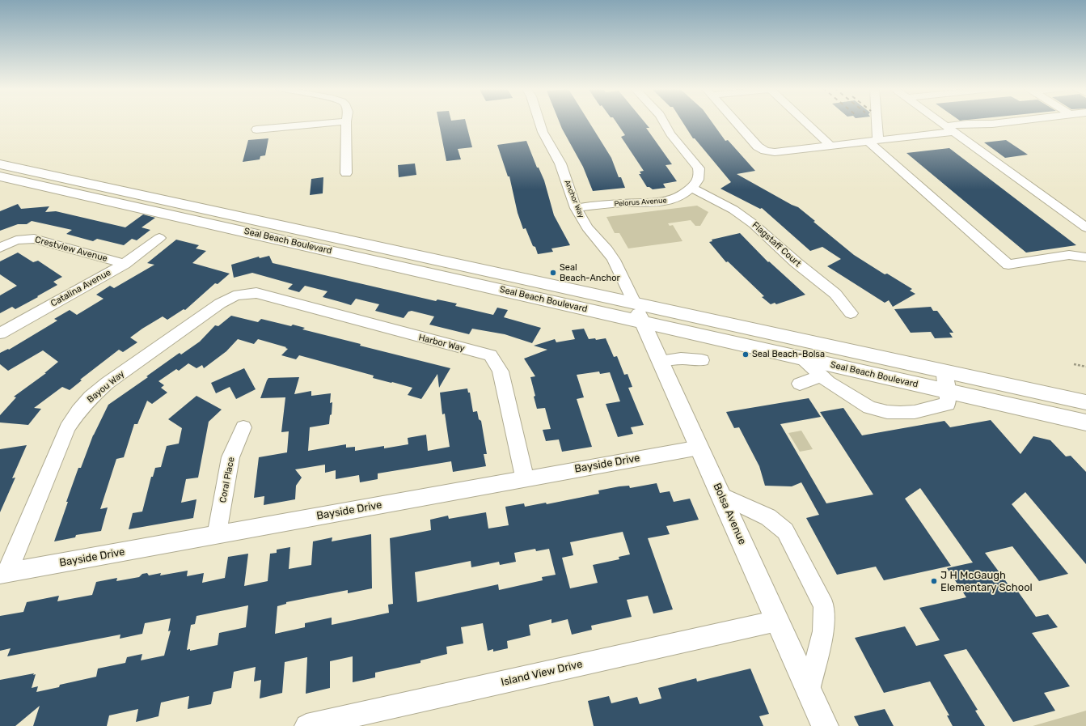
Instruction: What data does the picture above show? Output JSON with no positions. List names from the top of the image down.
{
  "streets": {
    "main road": ["Seal Beach Boulevard", "Bolsa Avenue"],
    "street": [
      "Anchor Way",
      "Pelorus Avenue",
      "Flagstaff Court",
      "Crestview Avenue",
      "Catalina Avenue",
      "Harbor Way",
      "Bayou Way",
      "Bayside Drive",
      "Coral Place",
      "Island View Drive"
    ]
  },
  "crossings": [
    ["Anchor Way", "Pelorus Avenue"],
    ["Anchor Way", "Seal Beach Boulevard"],
    ["Anchor Way", "Bolsa Avenue"],
    ["Pelorus Avenue", "Flagstaff Court"],
    ["Seal Beach Boulevard", "Bolsa Avenue"],
    ["Crestview Avenue", "Catalina Avenue"],
    ["Harbor Way", "Bayou Way"],
    ["Harbor Way", "Bayside Drive"],
    ["Bayou Way", "Bayside Drive"],
    ["Bayside Drive", "Coral Place"],
    ["Bayside Drive", "Bolsa Avenue"],
    ["Bolsa Avenue", "Island View Drive"]
  ],
  "places": ["Seal Beach-Anchor", "Seal Beach-Bolsa", "J H McGaugh Elementary School"]
}
